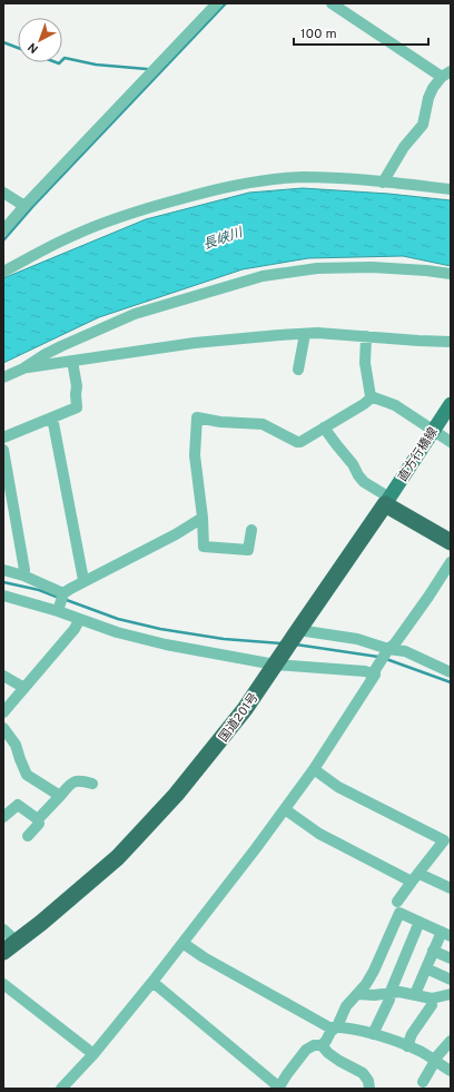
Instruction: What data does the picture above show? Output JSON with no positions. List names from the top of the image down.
{
  "streets": {
    "highway": ["国道201号"],
    "main road": ["直方行橋線"]
  },
  "crossings": [
    ["直方行橋線", "国道201号"]
  ],
  "water": ["長峡川"],
  "scale_bar": "100 m",
  "north": "bottom left"
}
